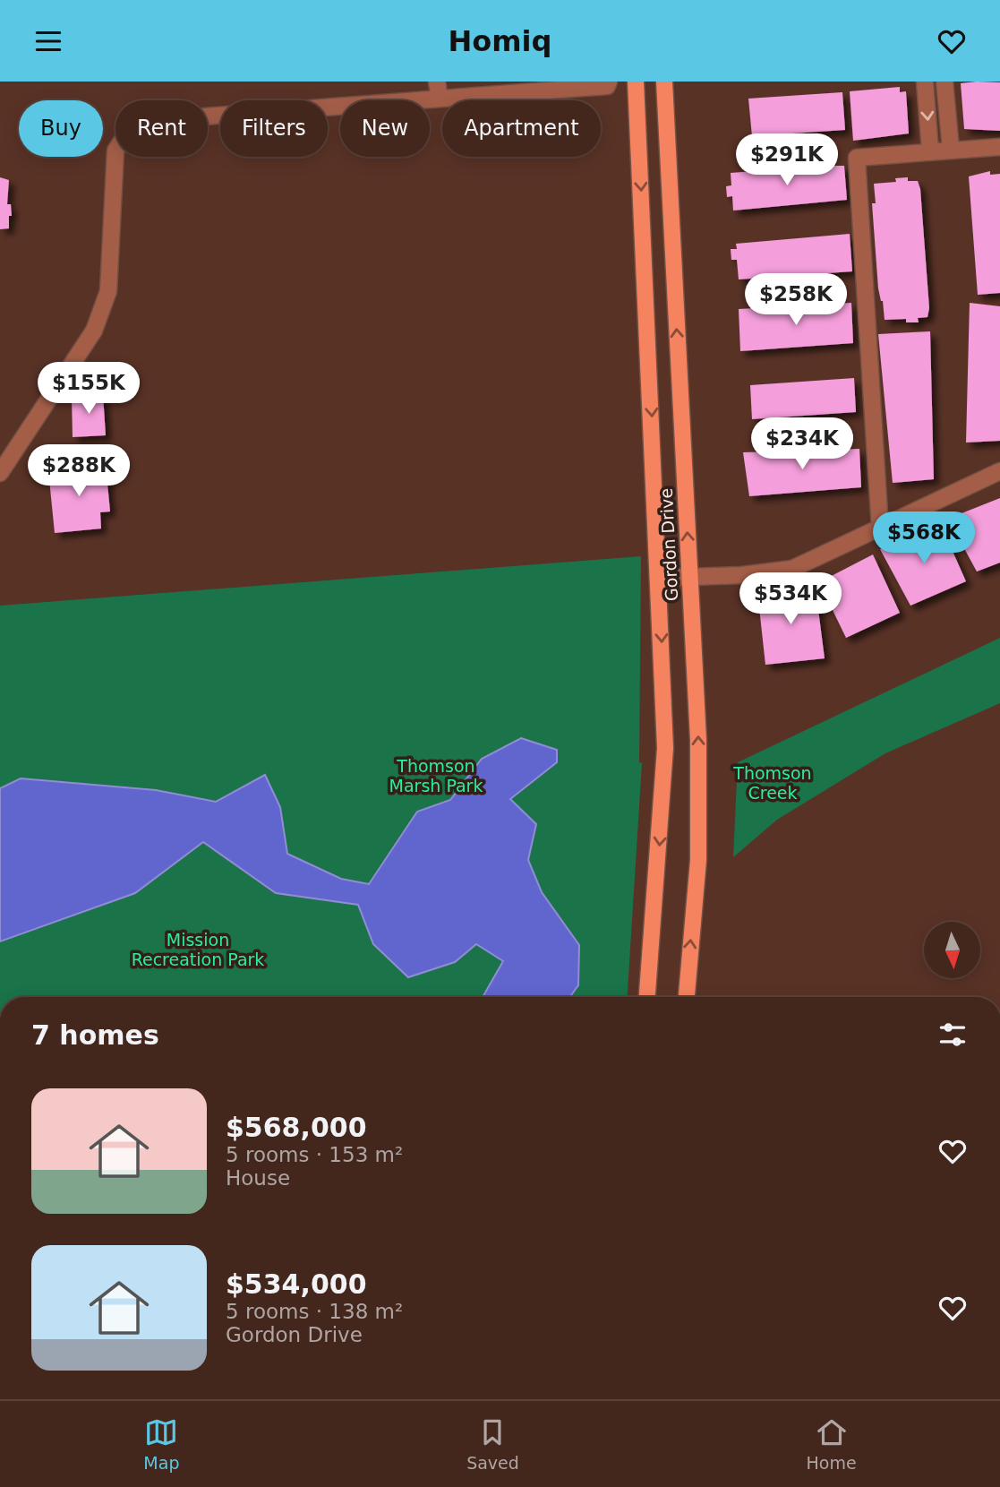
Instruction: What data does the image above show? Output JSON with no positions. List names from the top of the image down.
{
  "streets": {
    "main road": ["Gordon Drive"]
  },
  "parks": ["Thomson Marsh Park", "Thomson Creek", "Mission Recreation Park"],
  "north": "bottom",
  "page": {
    "header": "Homiq",
    "chip": [
      "Buy",
      "Rent",
      "Filters",
      "New",
      "Apartment"
    ],
    "price": [
      "$291K",
      "$258K",
      "$155K",
      "$234K",
      "$288K",
      "$568K",
      "$534K"
    ],
    "heading": "7 homes",
    "list": [
      {
        "name": "$568,000",
        "note": "5 rooms · 153 m² · House"
      },
      {
        "name": "$534,000",
        "note": "5 rooms · 138 m² · Gordon Drive"
      }
    ],
    "tabs": ["Map", "Saved", "Home"]
  }
}
